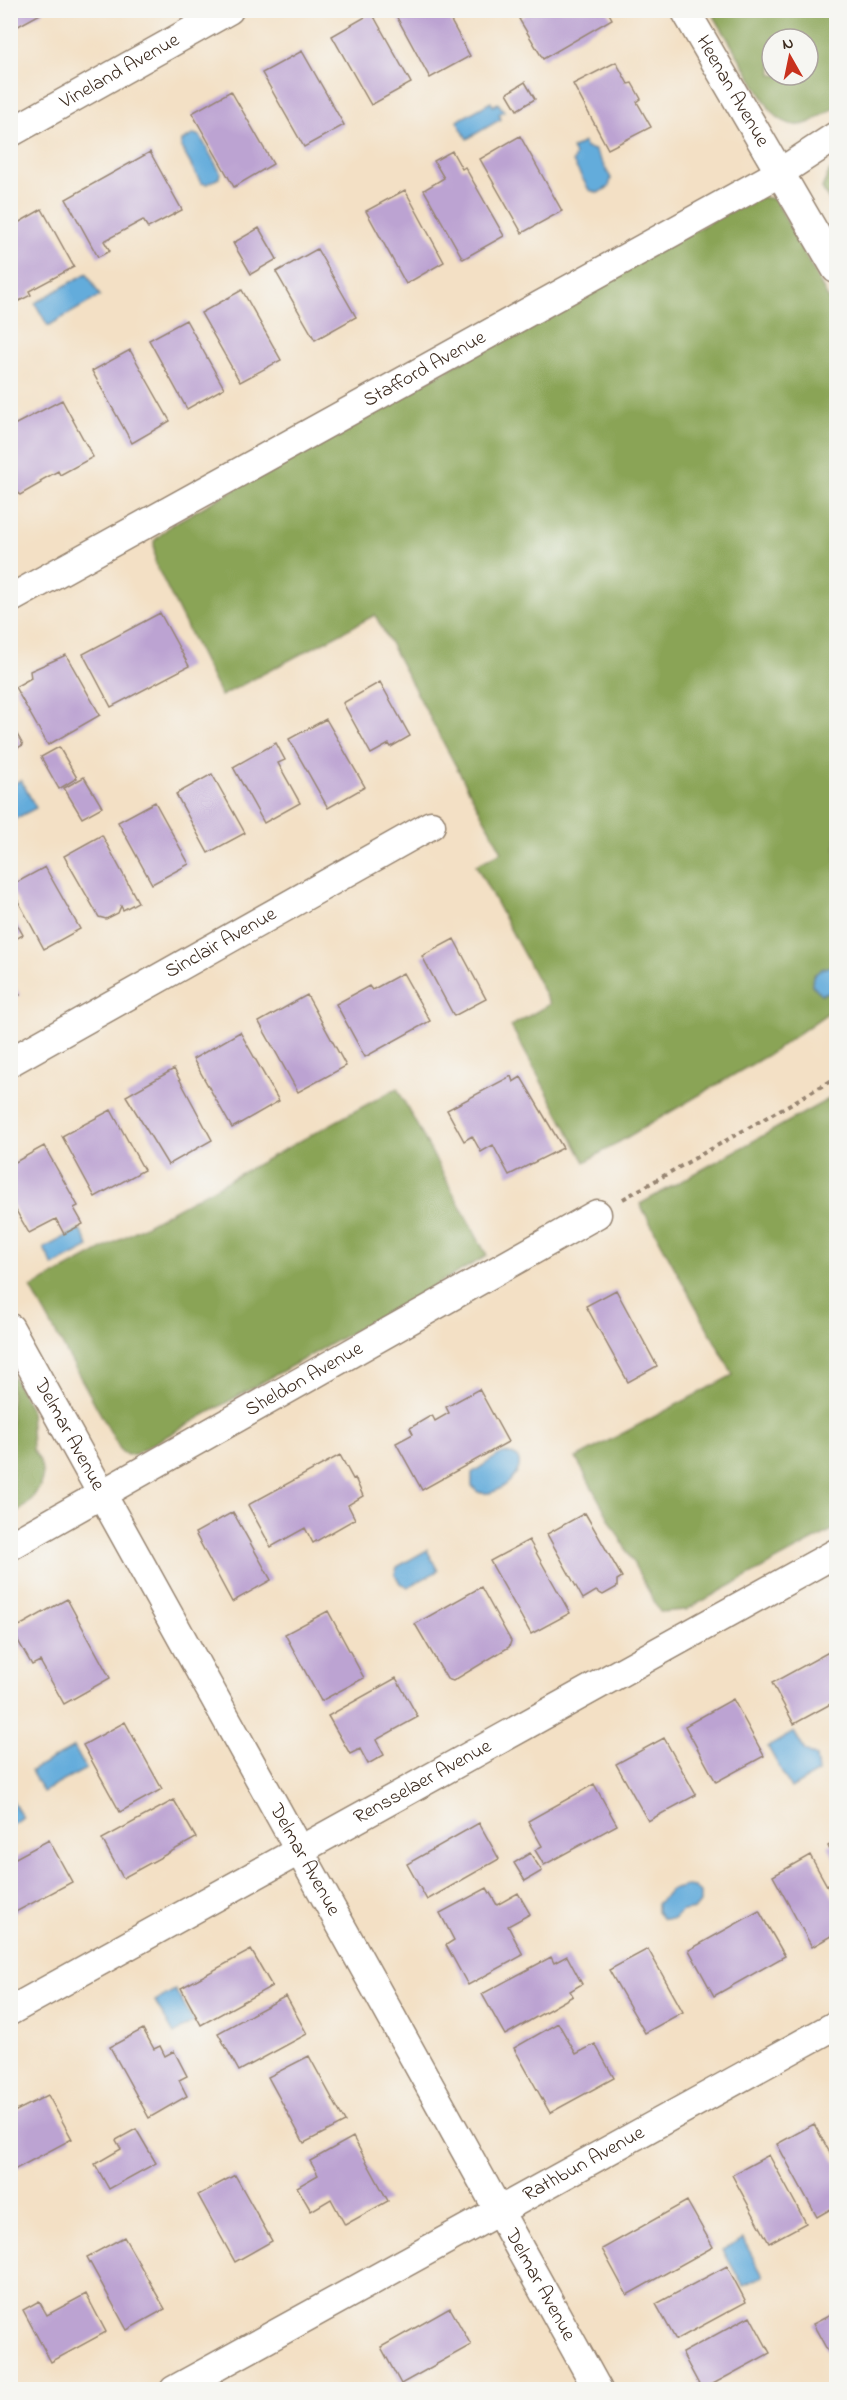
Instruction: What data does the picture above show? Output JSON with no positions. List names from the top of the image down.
{
  "streets": {
    "street": [
      "Vineland Avenue",
      "Heenan Avenue",
      "Stafford Avenue",
      "Sinclair Avenue",
      "Sheldon Avenue",
      "Delmar Avenue",
      "Rensselaer Avenue",
      "Rathbun Avenue"
    ]
  },
  "crossings": [
    ["Heenan Avenue", "Stafford Avenue"],
    ["Sheldon Avenue", "Delmar Avenue"],
    ["Delmar Avenue", "Rensselaer Avenue"],
    ["Delmar Avenue", "Rathbun Avenue"]
  ],
  "north": "top"
}
